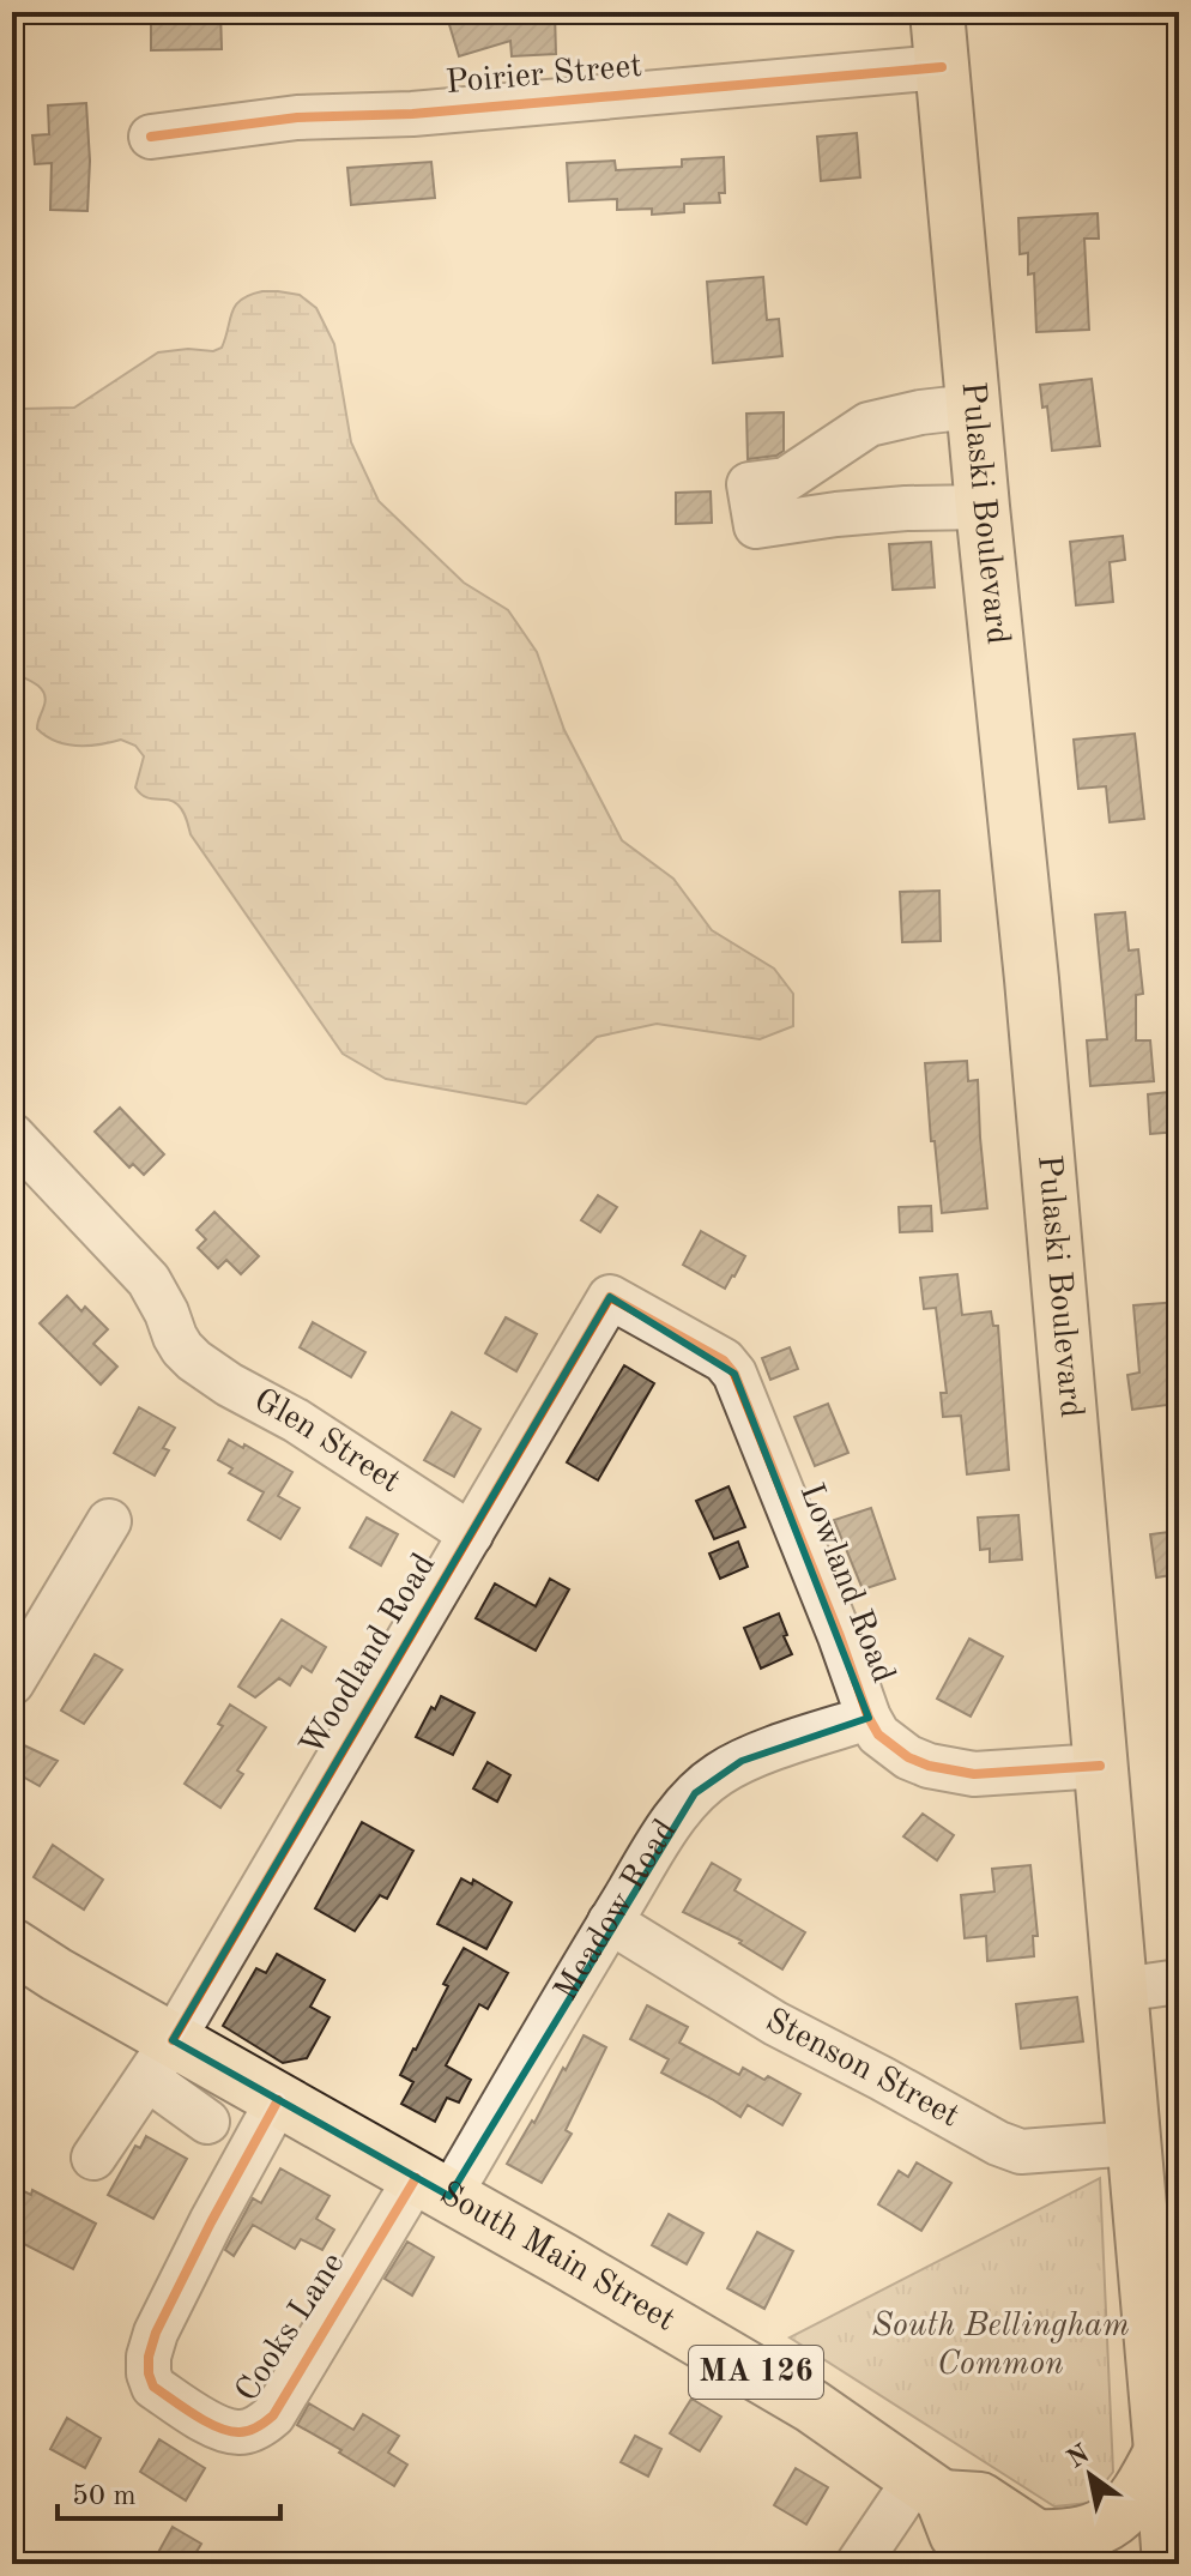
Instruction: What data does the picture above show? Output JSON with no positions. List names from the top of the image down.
{
  "streets": {
    "main road": ["Pulaski Boulevard", "South Main Street", "MA 126"],
    "street": [
      "Poirier Street",
      "Glen Street",
      "Lowland Road",
      "Woodland Road",
      "Meadow Road",
      "Stenson Street",
      "Cooks Lane"
    ]
  },
  "crossings": [
    ["Poirier Street", "Pulaski Boulevard"],
    ["Pulaski Boulevard", "Lowland Road"],
    ["Pulaski Boulevard", "Stenson Street"],
    ["Glen Street", "Woodland Road"],
    ["Lowland Road", "Woodland Road"],
    ["Lowland Road", "Meadow Road"],
    ["Woodland Road", "South Main Street"],
    ["Meadow Road", "Stenson Street"],
    ["Meadow Road", "South Main Street"],
    ["Meadow Road", "Cooks Lane"],
    ["South Main Street", "Cooks Lane"]
  ],
  "parks": ["South Bellingham Common"],
  "scale_bar": "50 m",
  "north": "top left"
}
